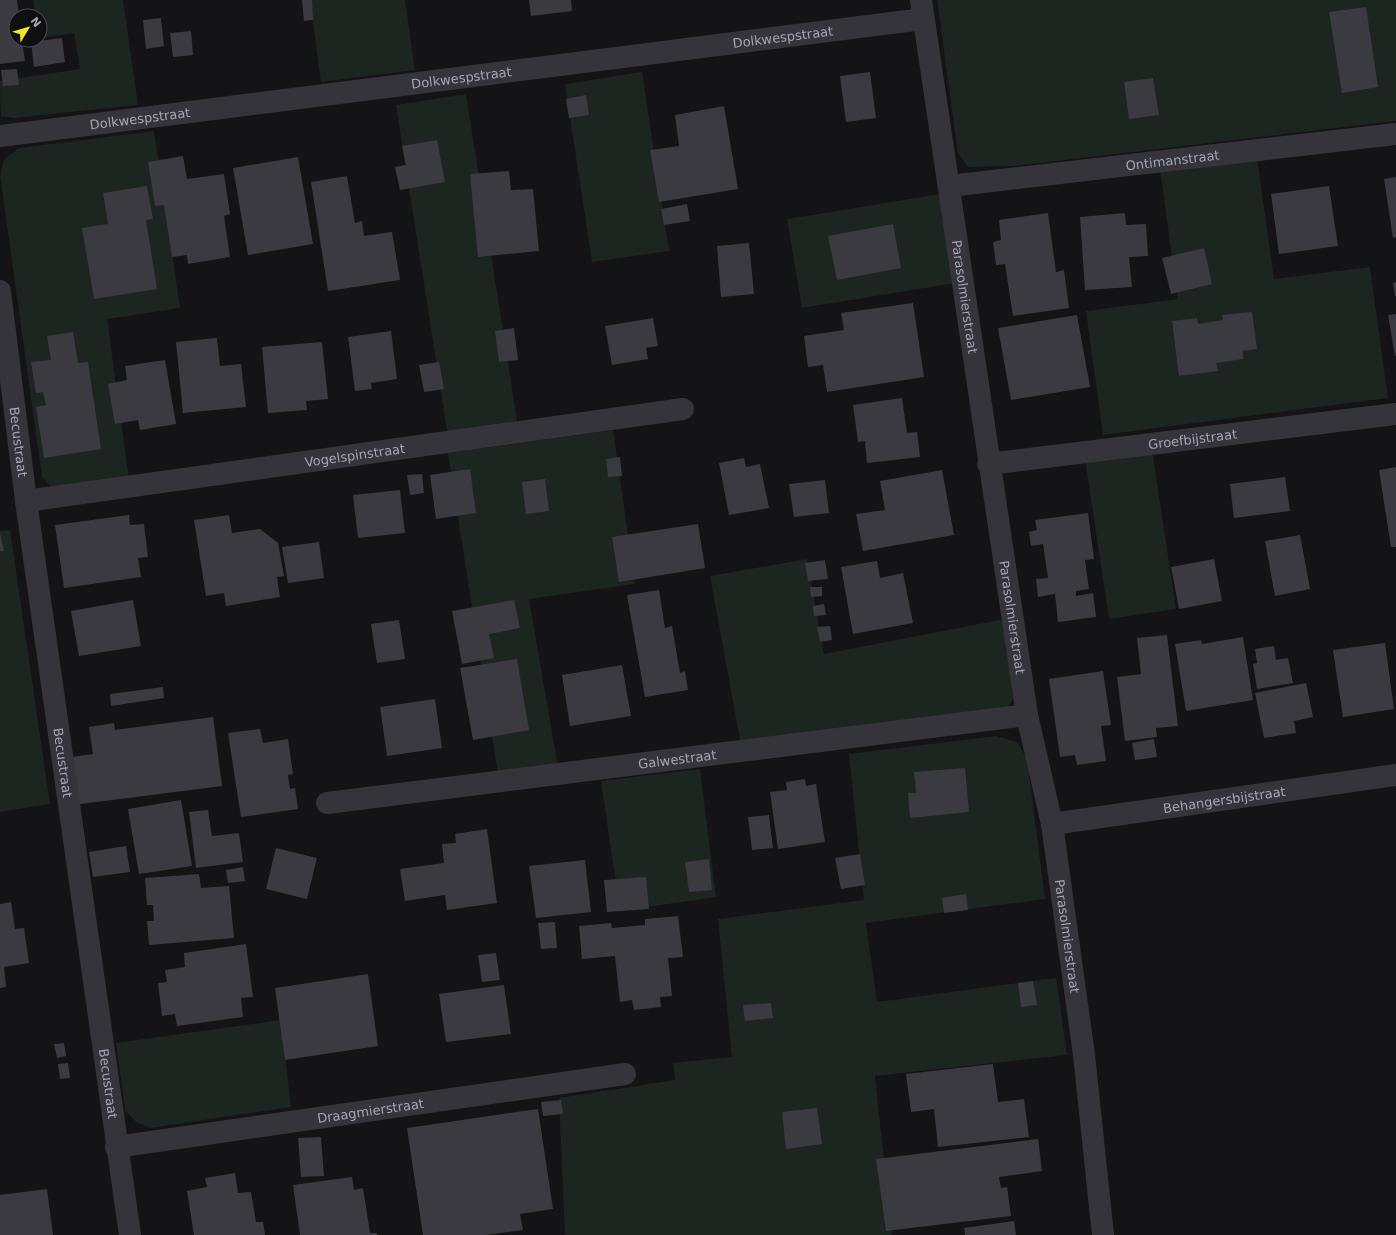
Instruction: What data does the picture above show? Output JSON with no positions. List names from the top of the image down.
{
  "streets": {
    "street": [
      "Dolkwespstraat",
      "Ontimanstraat",
      "Parasolmierstraat",
      "Groefbijstraat",
      "Becustraat",
      "Vogelspinstraat",
      "Galwestraat",
      "Behangersbijstraat",
      "Draagmierstraat"
    ]
  },
  "crossings": [
    ["Dolkwespstraat", "Parasolmierstraat"],
    ["Ontimanstraat", "Parasolmierstraat"],
    ["Parasolmierstraat", "Groefbijstraat"],
    ["Parasolmierstraat", "Galwestraat"],
    ["Parasolmierstraat", "Behangersbijstraat"],
    ["Becustraat", "Vogelspinstraat"],
    ["Becustraat", "Draagmierstraat"]
  ],
  "north": "top right"
}
